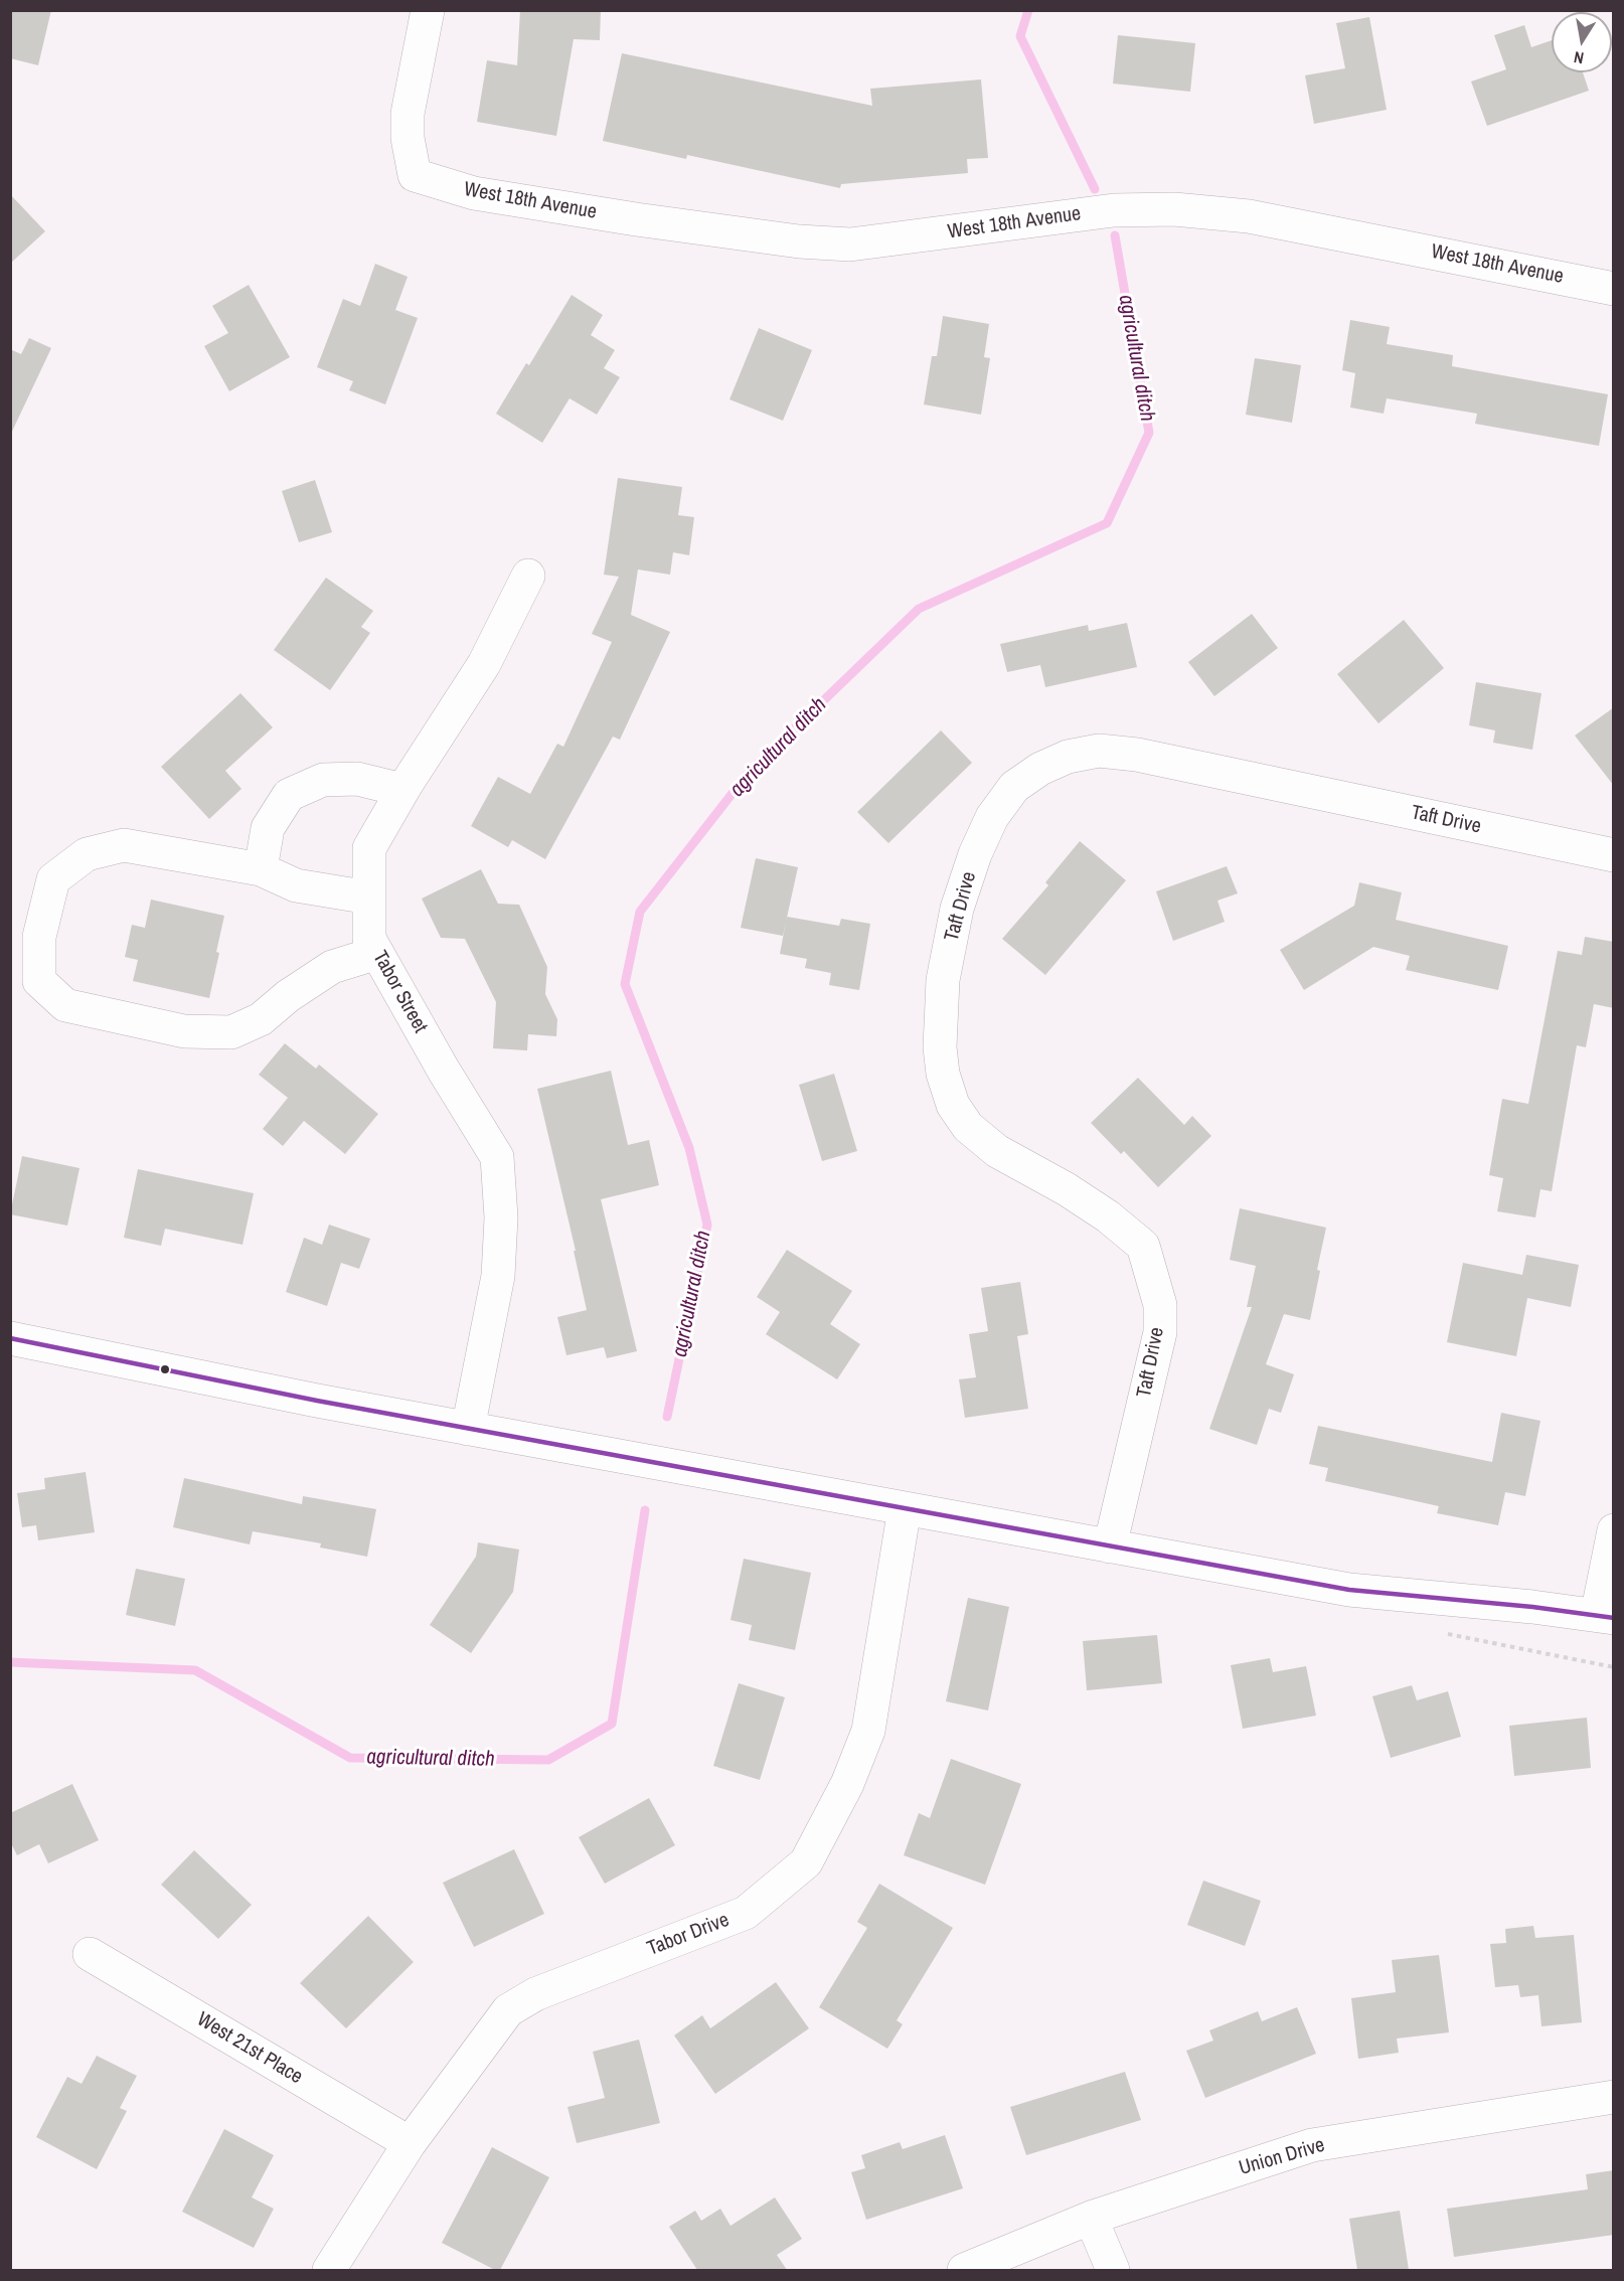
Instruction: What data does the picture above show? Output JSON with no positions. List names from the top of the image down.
{
  "streets": {
    "street": [
      "West 18th Avenue",
      "Taft Drive",
      "Tabor Street",
      "Tabor Drive",
      "West 21st Place",
      "Union Drive"
    ]
  },
  "crossings": [
    ["Tabor Drive", "West 21st Place"]
  ],
  "water": ["agricultural ditch"],
  "north": "bottom"
}
